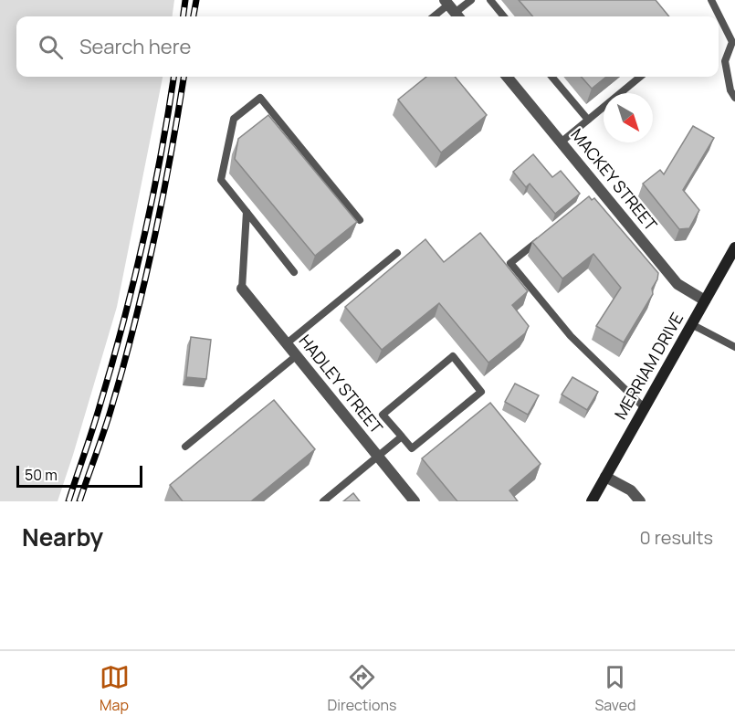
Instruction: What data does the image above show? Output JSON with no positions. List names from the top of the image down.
{
  "streets": {
    "main road": ["MERRIAM DRIVE"],
    "street": ["MACKEY STREET", "HADLEY STREET"]
  },
  "crossings": [
    ["MACKEY STREET", "MERRIAM DRIVE"]
  ],
  "scale_bar": "50 m",
  "north": "bottom right",
  "page": {
    "search": "Search here",
    "scale": "50 m",
    "heading": ["Nearby", "0 results"],
    "nav": ["Map", "Directions", "Saved"]
  }
}
